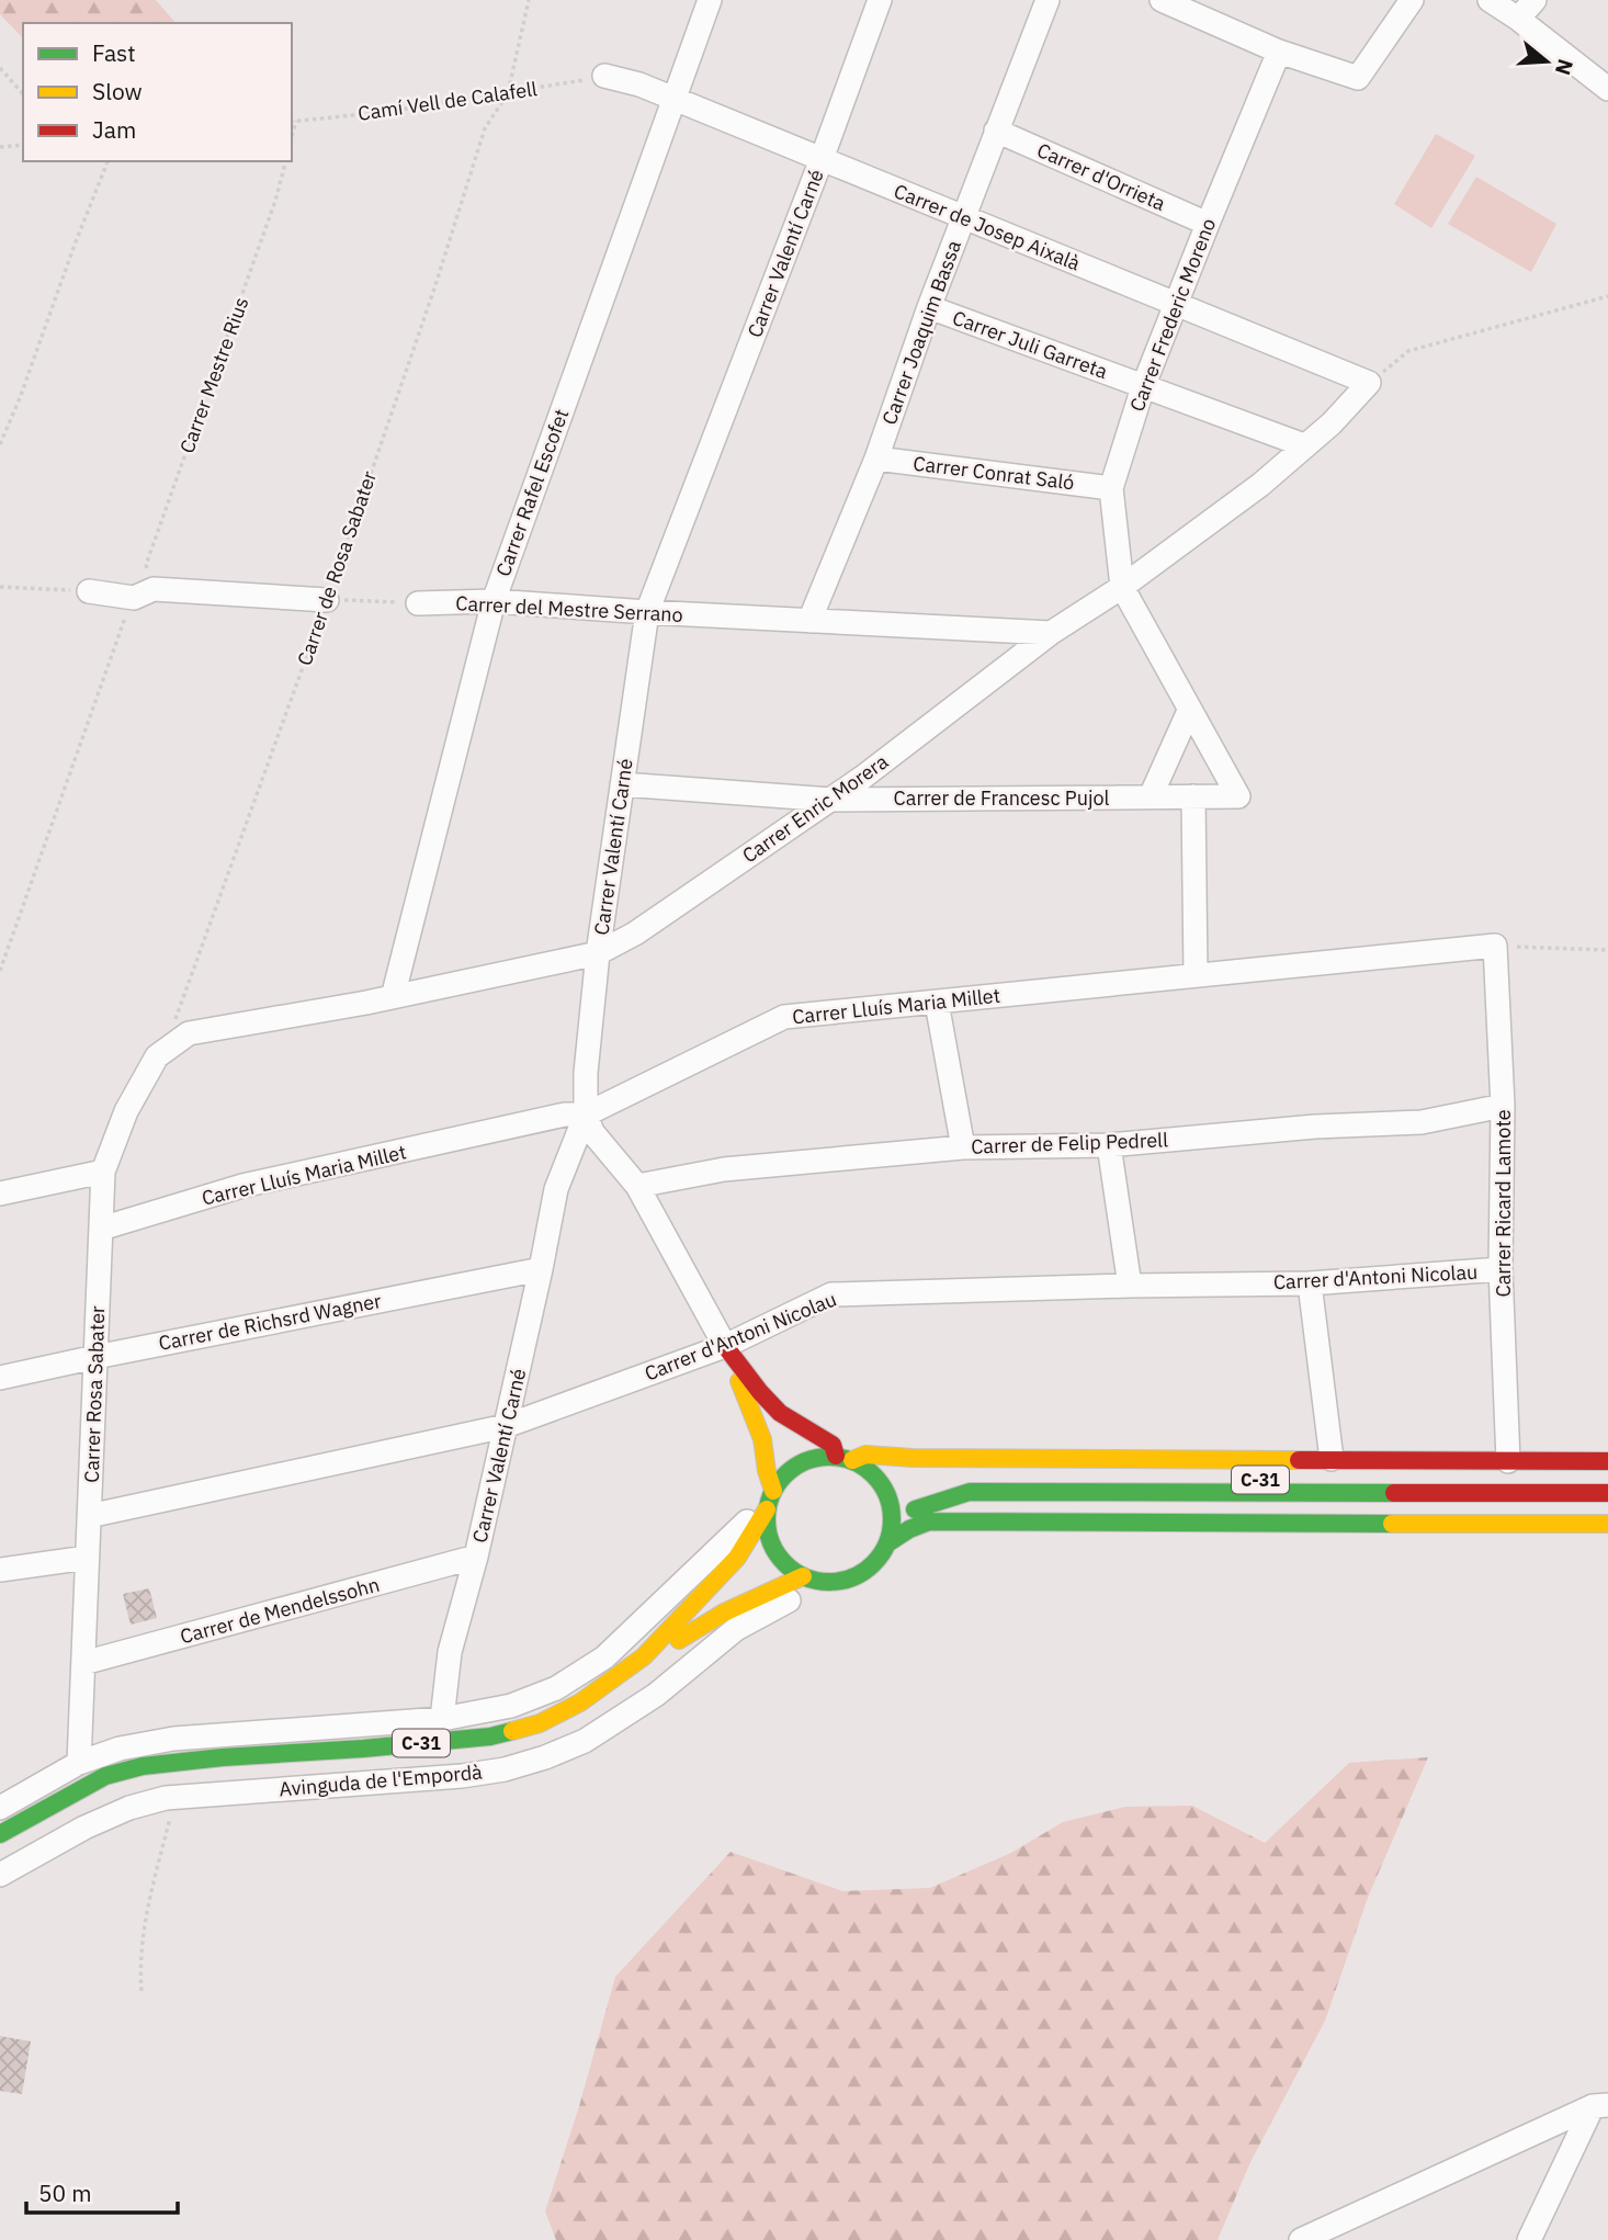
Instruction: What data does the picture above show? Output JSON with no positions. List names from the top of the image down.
{
  "streets": {
    "main road": ["C-31"],
    "street": [
      "Carrer d'Orrieta",
      "Carrer de Josep Aixalà",
      "Carrer Valentí Carné",
      "Carrer Frederic Moreno",
      "Carrer Joaquim Bassa",
      "Carrer Juli Garreta",
      "Carrer Conrat Saló",
      "Carrer Rafel Escofet",
      "Carrer del Mestre Serrano",
      "Carrer de Francesc Pujol",
      "Carrer Enric Morera",
      "Carrer Lluís Maria Millet",
      "Carrer de Felip Pedrell",
      "Carrer Ricard Lamote",
      "Carrer d'Antoni Nicolau",
      "Carrer de Richsrd Wagner",
      "Carrer Rosa Sabater",
      "Carrer de Mendelssohn",
      "Avinguda de l'Empordà"
    ],
    "path": ["Camí Vell de Calafell", "Carrer Mestre Rius", "Carrer de Rosa Sabater"]
  },
  "crossings": [
    ["Camí Vell de Calafell", "Carrer de Josep Aixalà"],
    ["Camí Vell de Calafell", "Carrer de Rosa Sabater"],
    ["Carrer d'Orrieta", "Carrer Frederic Moreno"],
    ["Carrer d'Orrieta", "Carrer Joaquim Bassa"],
    ["Carrer de Josep Aixalà", "Carrer Valentí Carné"],
    ["Carrer de Josep Aixalà", "Carrer Frederic Moreno"],
    ["Carrer de Josep Aixalà", "Carrer Joaquim Bassa"],
    ["Carrer de Josep Aixalà", "Carrer Rafel Escofet"],
    ["Carrer de Josep Aixalà", "Carrer Enric Morera"],
    ["Carrer Valentí Carné", "Carrer del Mestre Serrano"],
    ["Carrer Valentí Carné", "Carrer de Francesc Pujol"],
    ["Carrer Valentí Carné", "Carrer Enric Morera"],
    ["Carrer Valentí Carné", "Carrer Lluís Maria Millet"],
    ["Carrer Valentí Carné", "Carrer d'Antoni Nicolau"],
    ["Carrer Valentí Carné", "Carrer de Richsrd Wagner"],
    ["Carrer Valentí Carné", "Carrer de Mendelssohn"],
    ["Carrer Frederic Moreno", "Carrer Juli Garreta"],
    ["Carrer Frederic Moreno", "Carrer Conrat Saló"],
    ["Carrer Frederic Moreno", "Carrer de Francesc Pujol"],
    ["Carrer Frederic Moreno", "Carrer Enric Morera"],
    ["Carrer Joaquim Bassa", "Carrer Juli Garreta"],
    ["Carrer Joaquim Bassa", "Carrer Conrat Saló"],
    ["Carrer Joaquim Bassa", "Carrer del Mestre Serrano"],
    ["Carrer Juli Garreta", "Carrer Enric Morera"],
    ["Carrer Rafel Escofet", "Carrer del Mestre Serrano"],
    ["Carrer Rafel Escofet", "Carrer Enric Morera"],
    ["Carrer de Rosa Sabater", "Carrer Enric Morera"],
    ["Carrer de Rosa Sabater", "Carrer Rosa Sabater"],
    ["Carrer del Mestre Serrano", "Carrer Enric Morera"],
    ["Carrer de Francesc Pujol", "Carrer Enric Morera"],
    ["Carrer Enric Morera", "Carrer Rosa Sabater"],
    ["Carrer Lluís Maria Millet", "Carrer Ricard Lamote"],
    ["Carrer Lluís Maria Millet", "Carrer Rosa Sabater"],
    ["Carrer de Felip Pedrell", "Carrer Ricard Lamote"],
    ["Carrer Ricard Lamote", "Carrer d'Antoni Nicolau"],
    ["Carrer d'Antoni Nicolau", "Carrer Rosa Sabater"],
    ["Carrer de Richsrd Wagner", "Carrer Rosa Sabater"],
    ["Carrer Rosa Sabater", "Carrer de Mendelssohn"],
    ["C-31", "Avinguda de l'Empordà"]
  ],
  "legend": ["Fast", "Slow", "Jam"],
  "scale_bar": "50 m",
  "north": "right"
}
